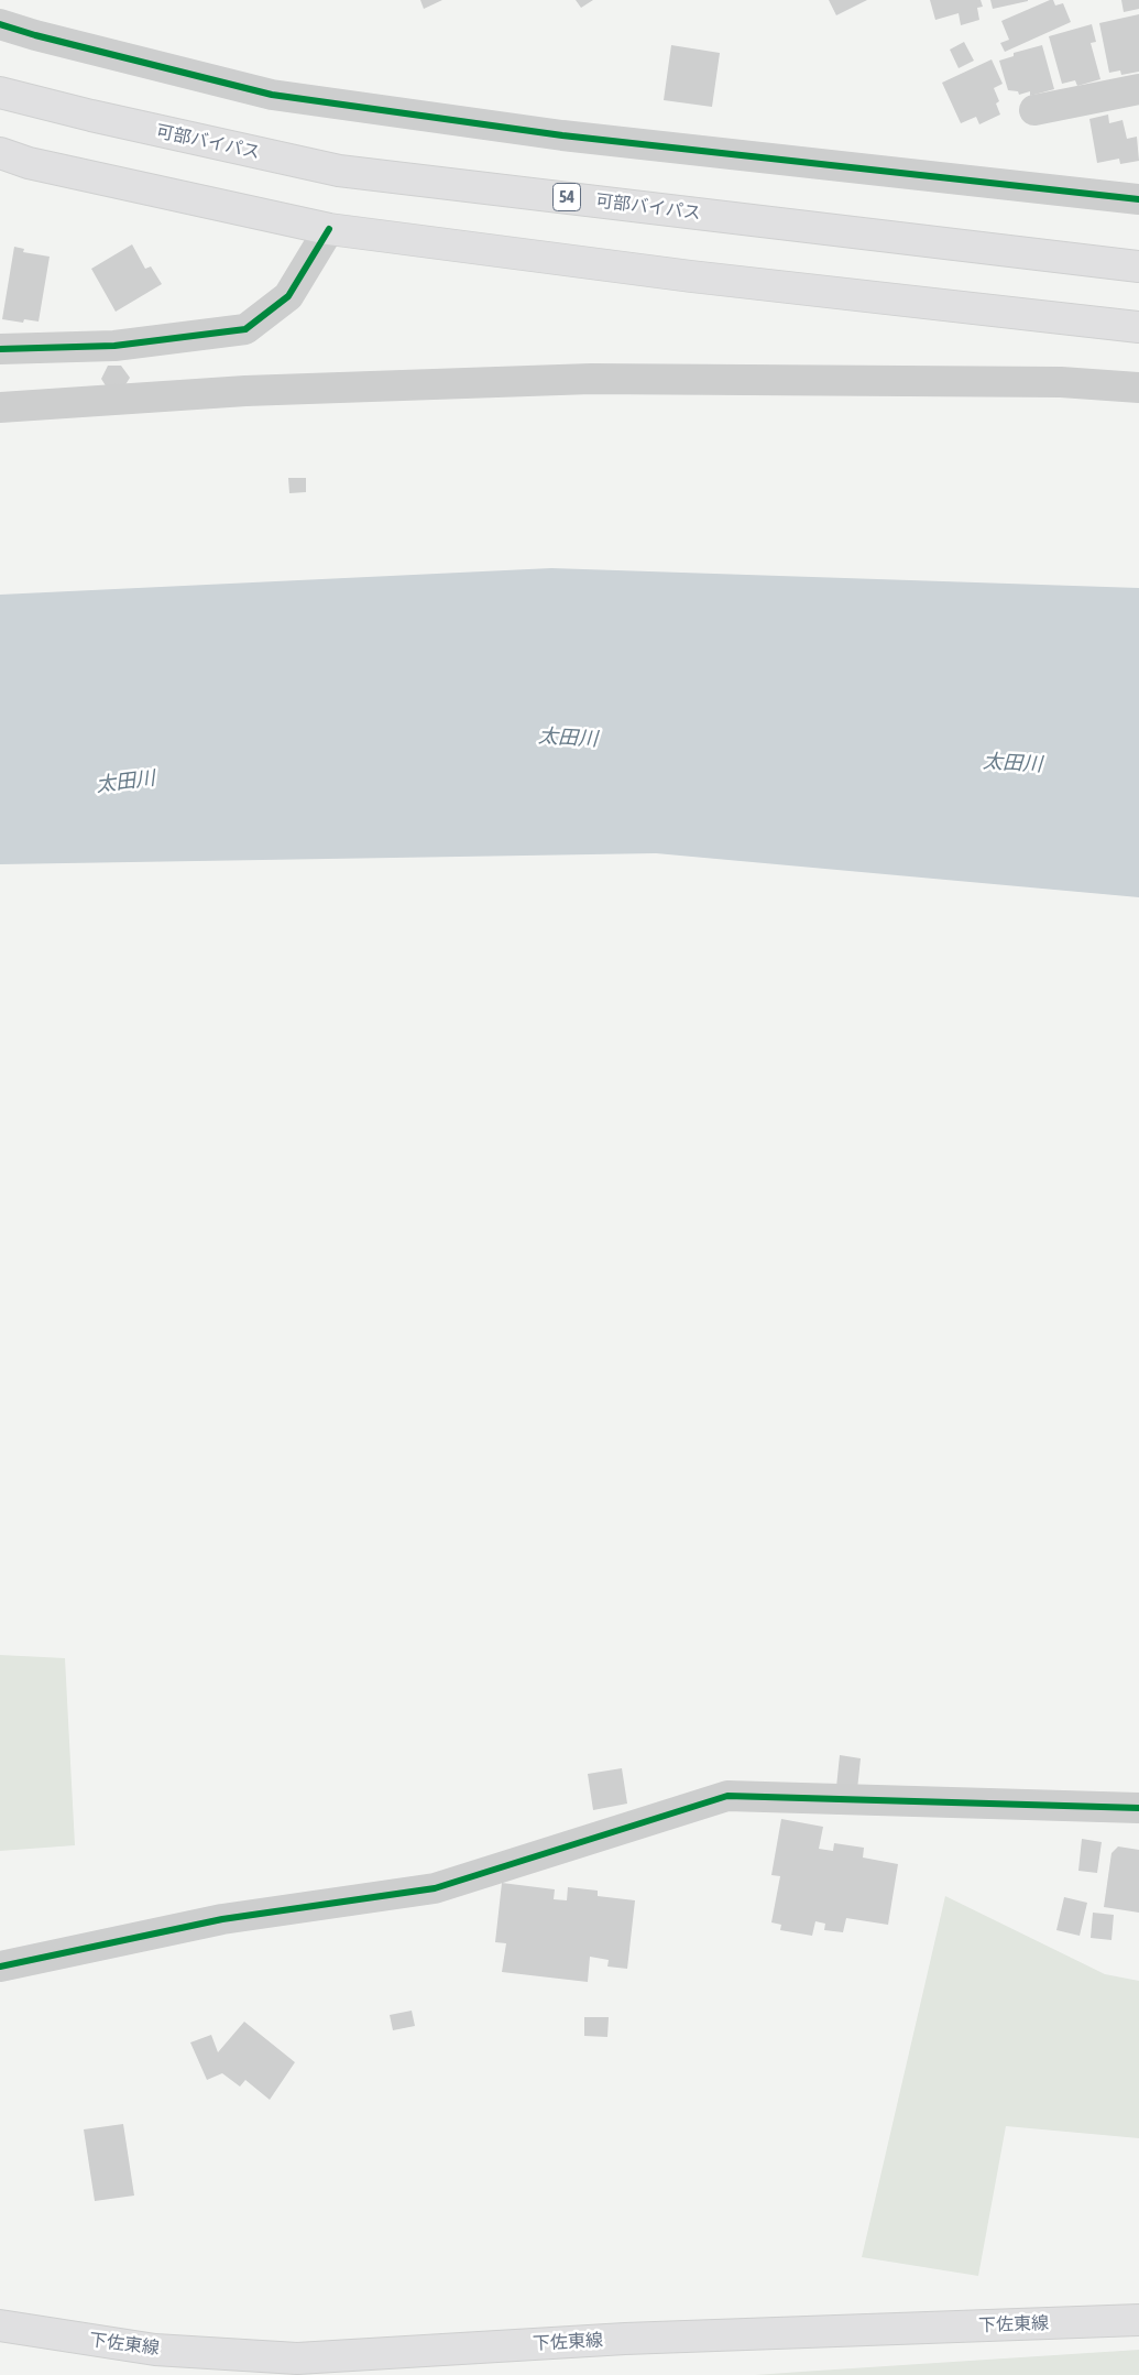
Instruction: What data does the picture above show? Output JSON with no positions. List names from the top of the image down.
{
  "streets": {
    "main road": ["可部バイパス", "54", "下佐東線"]
  },
  "water": ["太田川"]
}
